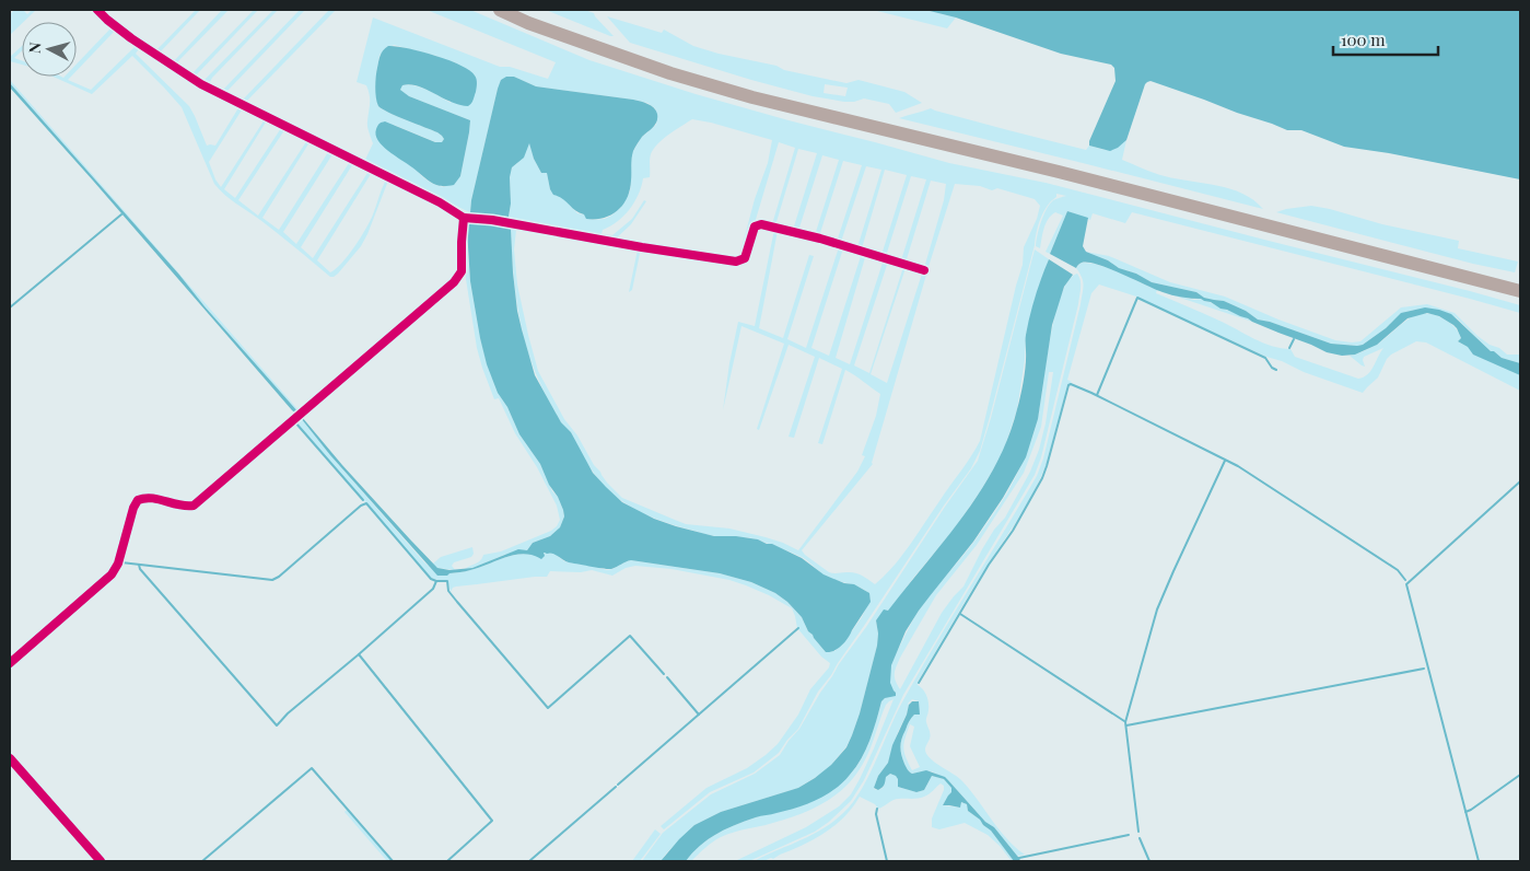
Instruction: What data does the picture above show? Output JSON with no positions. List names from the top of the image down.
{
  "scale_bar": "100 m",
  "north": "left"
}
